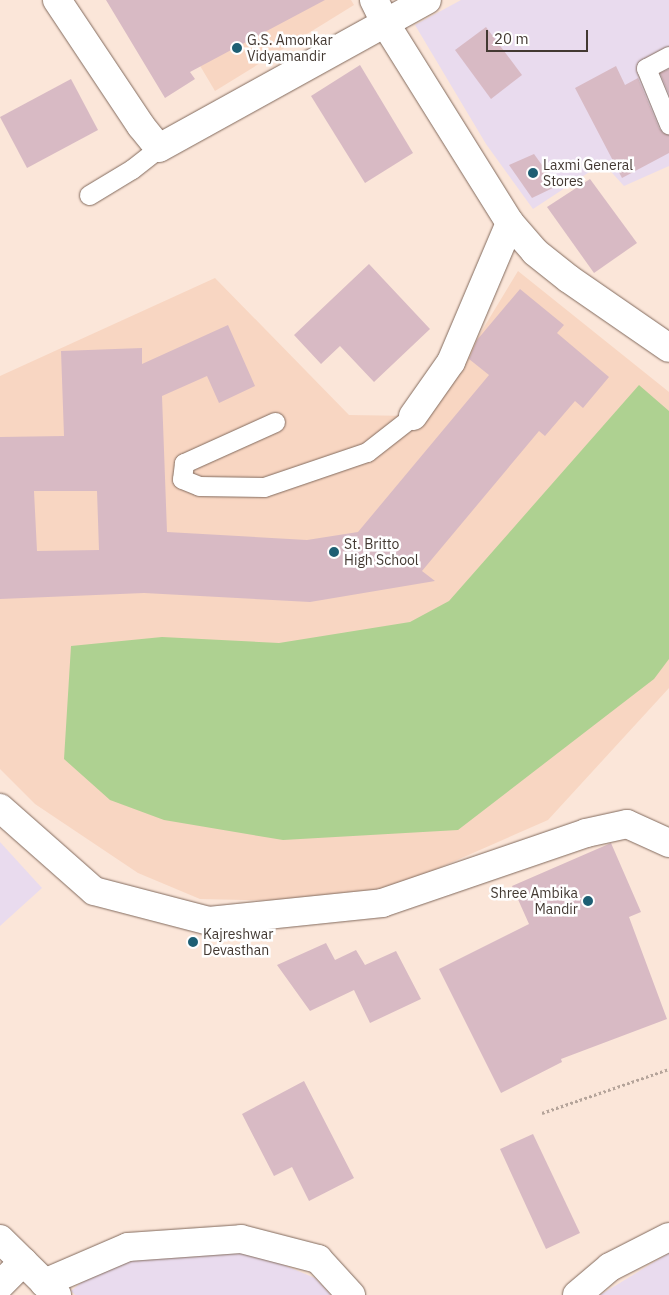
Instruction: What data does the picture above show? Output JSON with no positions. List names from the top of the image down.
{
  "places": [
    "G.S. Amonkar Vidyamandir",
    "Laxmi General Stores",
    "St. Britto High School",
    "Shree Ambika Mandir",
    "Kajreshwar Devasthan"
  ],
  "scale_bar": "20 m"
}
